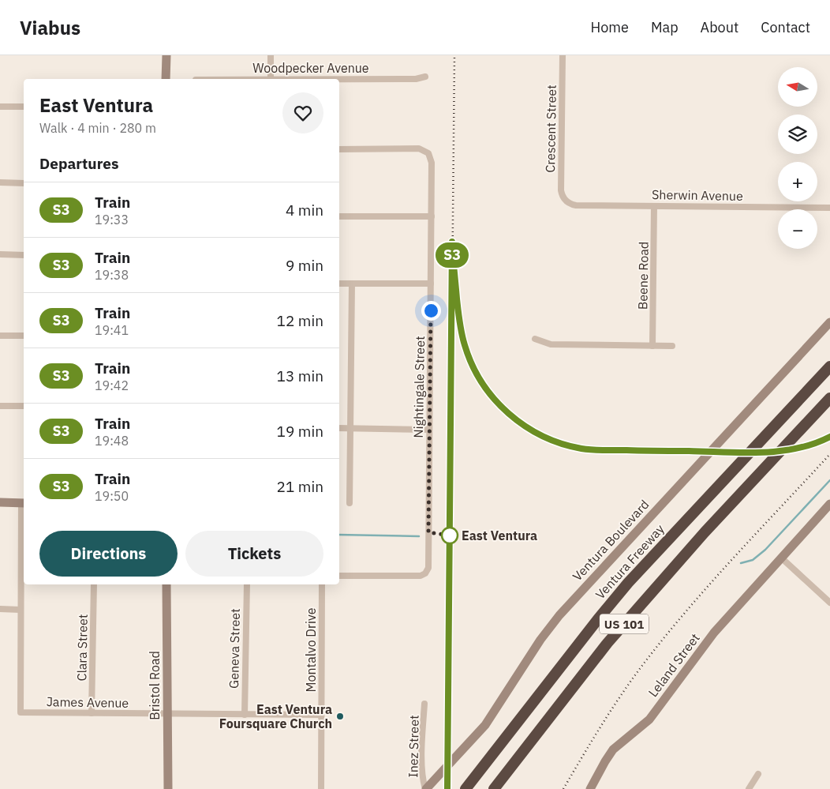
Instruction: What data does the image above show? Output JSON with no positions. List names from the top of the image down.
{
  "streets": {
    "highway": ["Ventura Freeway", "US 101"],
    "street": [
      "Woodpecker Avenue",
      "Crescent Street",
      "Sherwin Avenue",
      "Beene Road",
      "Nightingale Street",
      "Ventura Boulevard",
      "Clara Street",
      "Geneva Street",
      "Montalvo Drive",
      "Leland Street",
      "Bristol Road",
      "James Avenue",
      "Inez Street"
    ]
  },
  "crossings": [
    ["Crescent Street", "Sherwin Avenue"],
    ["Sherwin Avenue", "Beene Road"],
    ["Ventura Boulevard", "Inez Street"],
    ["Clara Street", "James Avenue"],
    ["Geneva Street", "James Avenue"],
    ["Montalvo Drive", "James Avenue"],
    ["Bristol Road", "James Avenue"]
  ],
  "places": ["East Ventura", "East Ventura Foursquare Church"],
  "north": "left",
  "page": {
    "header": "Viabus",
    "nav": [
      "Home",
      "Map",
      "About",
      "Contact"
    ],
    "on_map": "S3",
    "map_buttons": ["+", "−"],
    "heading": [
      ["East Ventura", "Walk · 4 min · 280 m"],
      "Departures"
    ],
    "list": [
      {
        "mark": "S3",
        "name": "Train",
        "note": "19:33",
        "value": "4 min"
      },
      {
        "mark": "S3",
        "name": "Train",
        "note": "19:38",
        "value": "9 min"
      },
      {
        "mark": "S3",
        "name": "Train",
        "note": "19:41",
        "value": "12 min"
      },
      {
        "mark": "S3",
        "name": "Train",
        "note": "19:42",
        "value": "13 min"
      },
      {
        "mark": "S3",
        "name": "Train",
        "note": "19:48",
        "value": "19 min"
      },
      {
        "mark": "S3",
        "name": "Train",
        "note": "19:50",
        "value": "21 min"
      }
    ],
    "buttons": ["Directions", "Tickets"]
  }
}
